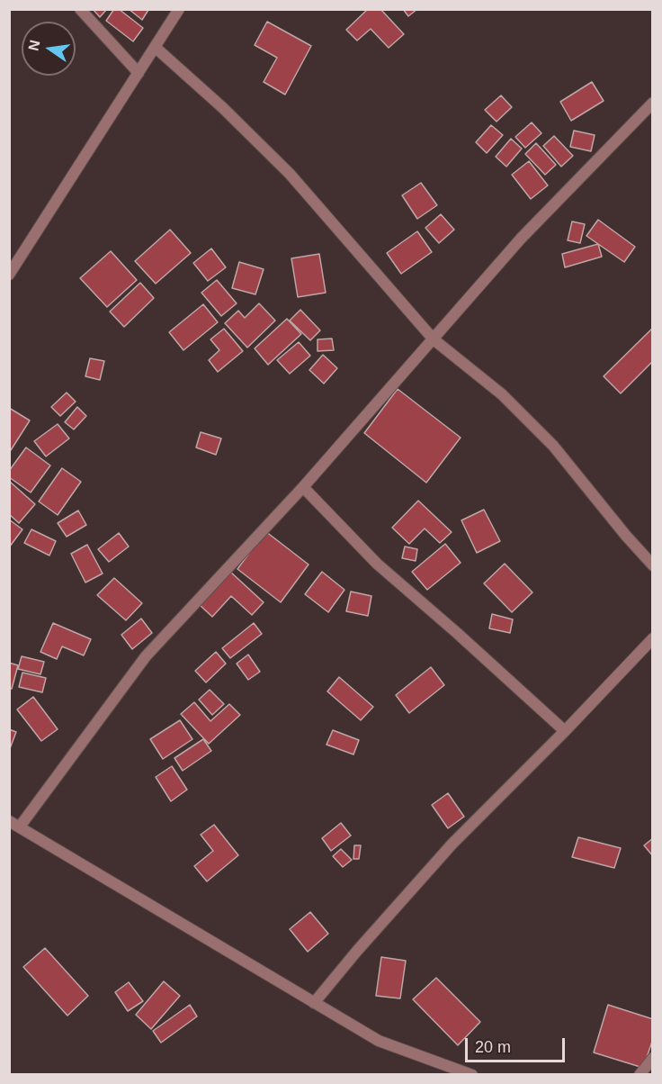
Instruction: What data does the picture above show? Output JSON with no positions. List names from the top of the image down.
{
  "scale_bar": "20 m",
  "north": "left"
}
